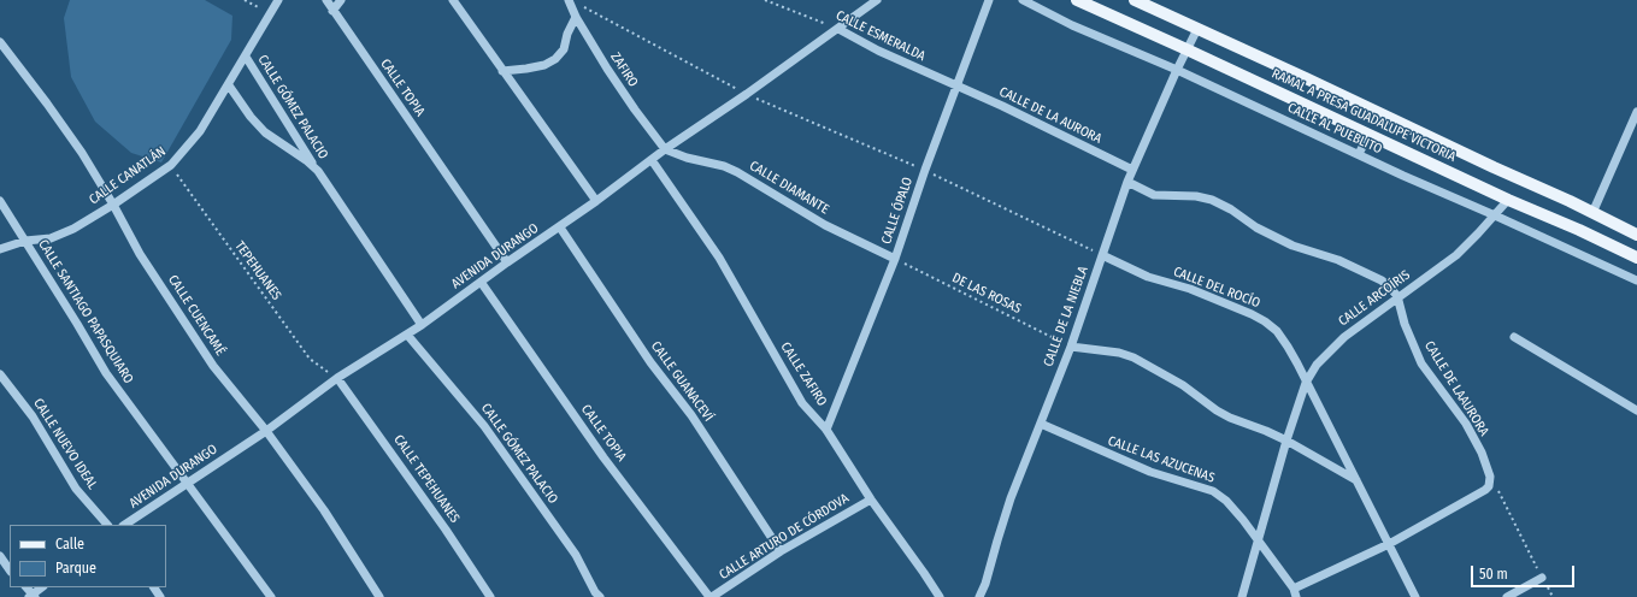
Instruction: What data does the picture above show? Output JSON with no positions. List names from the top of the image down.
{
  "streets": {
    "main road": ["RAMAL A PRESA GUADALUPE VICTORIA"],
    "street": [
      "CALLE ESMERALDA",
      "ZAFIRO",
      "CALLE TOPIA",
      "CALLE GÓMEZ PALACIO",
      "CALLE DE LA AURORA",
      "CALLE AL PUEBLITO",
      "CALLE CANATLÁN",
      "CALLE DIAMANTE",
      "CALLE ÓPALO",
      "AVENIDA DURANGO",
      "CALLE DEL ROCÍO",
      "CALLE ARCOÍRIS",
      "CALLE SANTIAGO PAPASQUIARO",
      "CALLE CUENCAMÉ",
      "CALLE DE LA NIEBLA",
      "CALLE ZAFIRO",
      "CALLE GUANACEVÍ",
      "CALLE DE LAAURORA",
      "CALLE NUEVO IDEAL",
      "CALLE LAS AZUCENAS",
      "CALLE TEPEHUANES",
      "CALLE ARTURO DE CÓRDOVA"
    ],
    "path": ["TEPEHUANES", "DE LAS ROSAS"]
  },
  "crossings": [
    ["CALLE ESMERALDA", "CALLE DE LA AURORA"],
    ["CALLE ESMERALDA", "CALLE ÓPALO"],
    ["CALLE ESMERALDA", "AVENIDA DURANGO"],
    ["ZAFIRO", "CALLE DIAMANTE"],
    ["ZAFIRO", "AVENIDA DURANGO"],
    ["CALLE TOPIA", "AVENIDA DURANGO"],
    ["CALLE TOPIA", "CALLE ARTURO DE CÓRDOVA"],
    ["CALLE GÓMEZ PALACIO", "CALLE CANATLÁN"],
    ["CALLE GÓMEZ PALACIO", "AVENIDA DURANGO"],
    ["CALLE DE LA AURORA", "CALLE ÓPALO"],
    ["CALLE DE LA AURORA", "CALLE DE LA NIEBLA"],
    ["RAMAL A PRESA GUADALUPE VICTORIA", "CALLE ARCOÍRIS"],
    ["RAMAL A PRESA GUADALUPE VICTORIA", "CALLE DE LA NIEBLA"],
    ["CALLE AL PUEBLITO", "CALLE ARCOÍRIS"],
    ["CALLE AL PUEBLITO", "CALLE DE LA NIEBLA"],
    ["CALLE CANATLÁN", "TEPEHUANES"],
    ["CALLE CANATLÁN", "CALLE SANTIAGO PAPASQUIARO"],
    ["CALLE CANATLÁN", "CALLE CUENCAMÉ"],
    ["CALLE DIAMANTE", "CALLE ÓPALO"],
    ["CALLE DIAMANTE", "AVENIDA DURANGO"],
    ["CALLE DIAMANTE", "DE LAS ROSAS"],
    ["CALLE ÓPALO", "DE LAS ROSAS"],
    ["CALLE ÓPALO", "CALLE ZAFIRO"],
    ["AVENIDA DURANGO", "TEPEHUANES"],
    ["AVENIDA DURANGO", "CALLE SANTIAGO PAPASQUIARO"],
    ["AVENIDA DURANGO", "CALLE CUENCAMÉ"],
    ["AVENIDA DURANGO", "CALLE ZAFIRO"],
    ["AVENIDA DURANGO", "CALLE GUANACEVÍ"],
    ["AVENIDA DURANGO", "CALLE TEPEHUANES"],
    ["TEPEHUANES", "CALLE TEPEHUANES"],
    ["CALLE DEL ROCÍO", "CALLE ARCOÍRIS"],
    ["CALLE DEL ROCÍO", "CALLE DE LA NIEBLA"],
    ["DE LAS ROSAS", "CALLE DE LA NIEBLA"],
    ["CALLE ARCOÍRIS", "CALLE DE LAAURORA"],
    ["CALLE ARCOÍRIS", "CALLE LAS AZUCENAS"],
    ["CALLE DE LA NIEBLA", "CALLE LAS AZUCENAS"],
    ["CALLE ZAFIRO", "CALLE ARTURO DE CÓRDOVA"],
    ["CALLE GUANACEVÍ", "CALLE ARTURO DE CÓRDOVA"]
  ],
  "legend": ["Calle", "Parque"],
  "scale_bar": "50 m"
}
